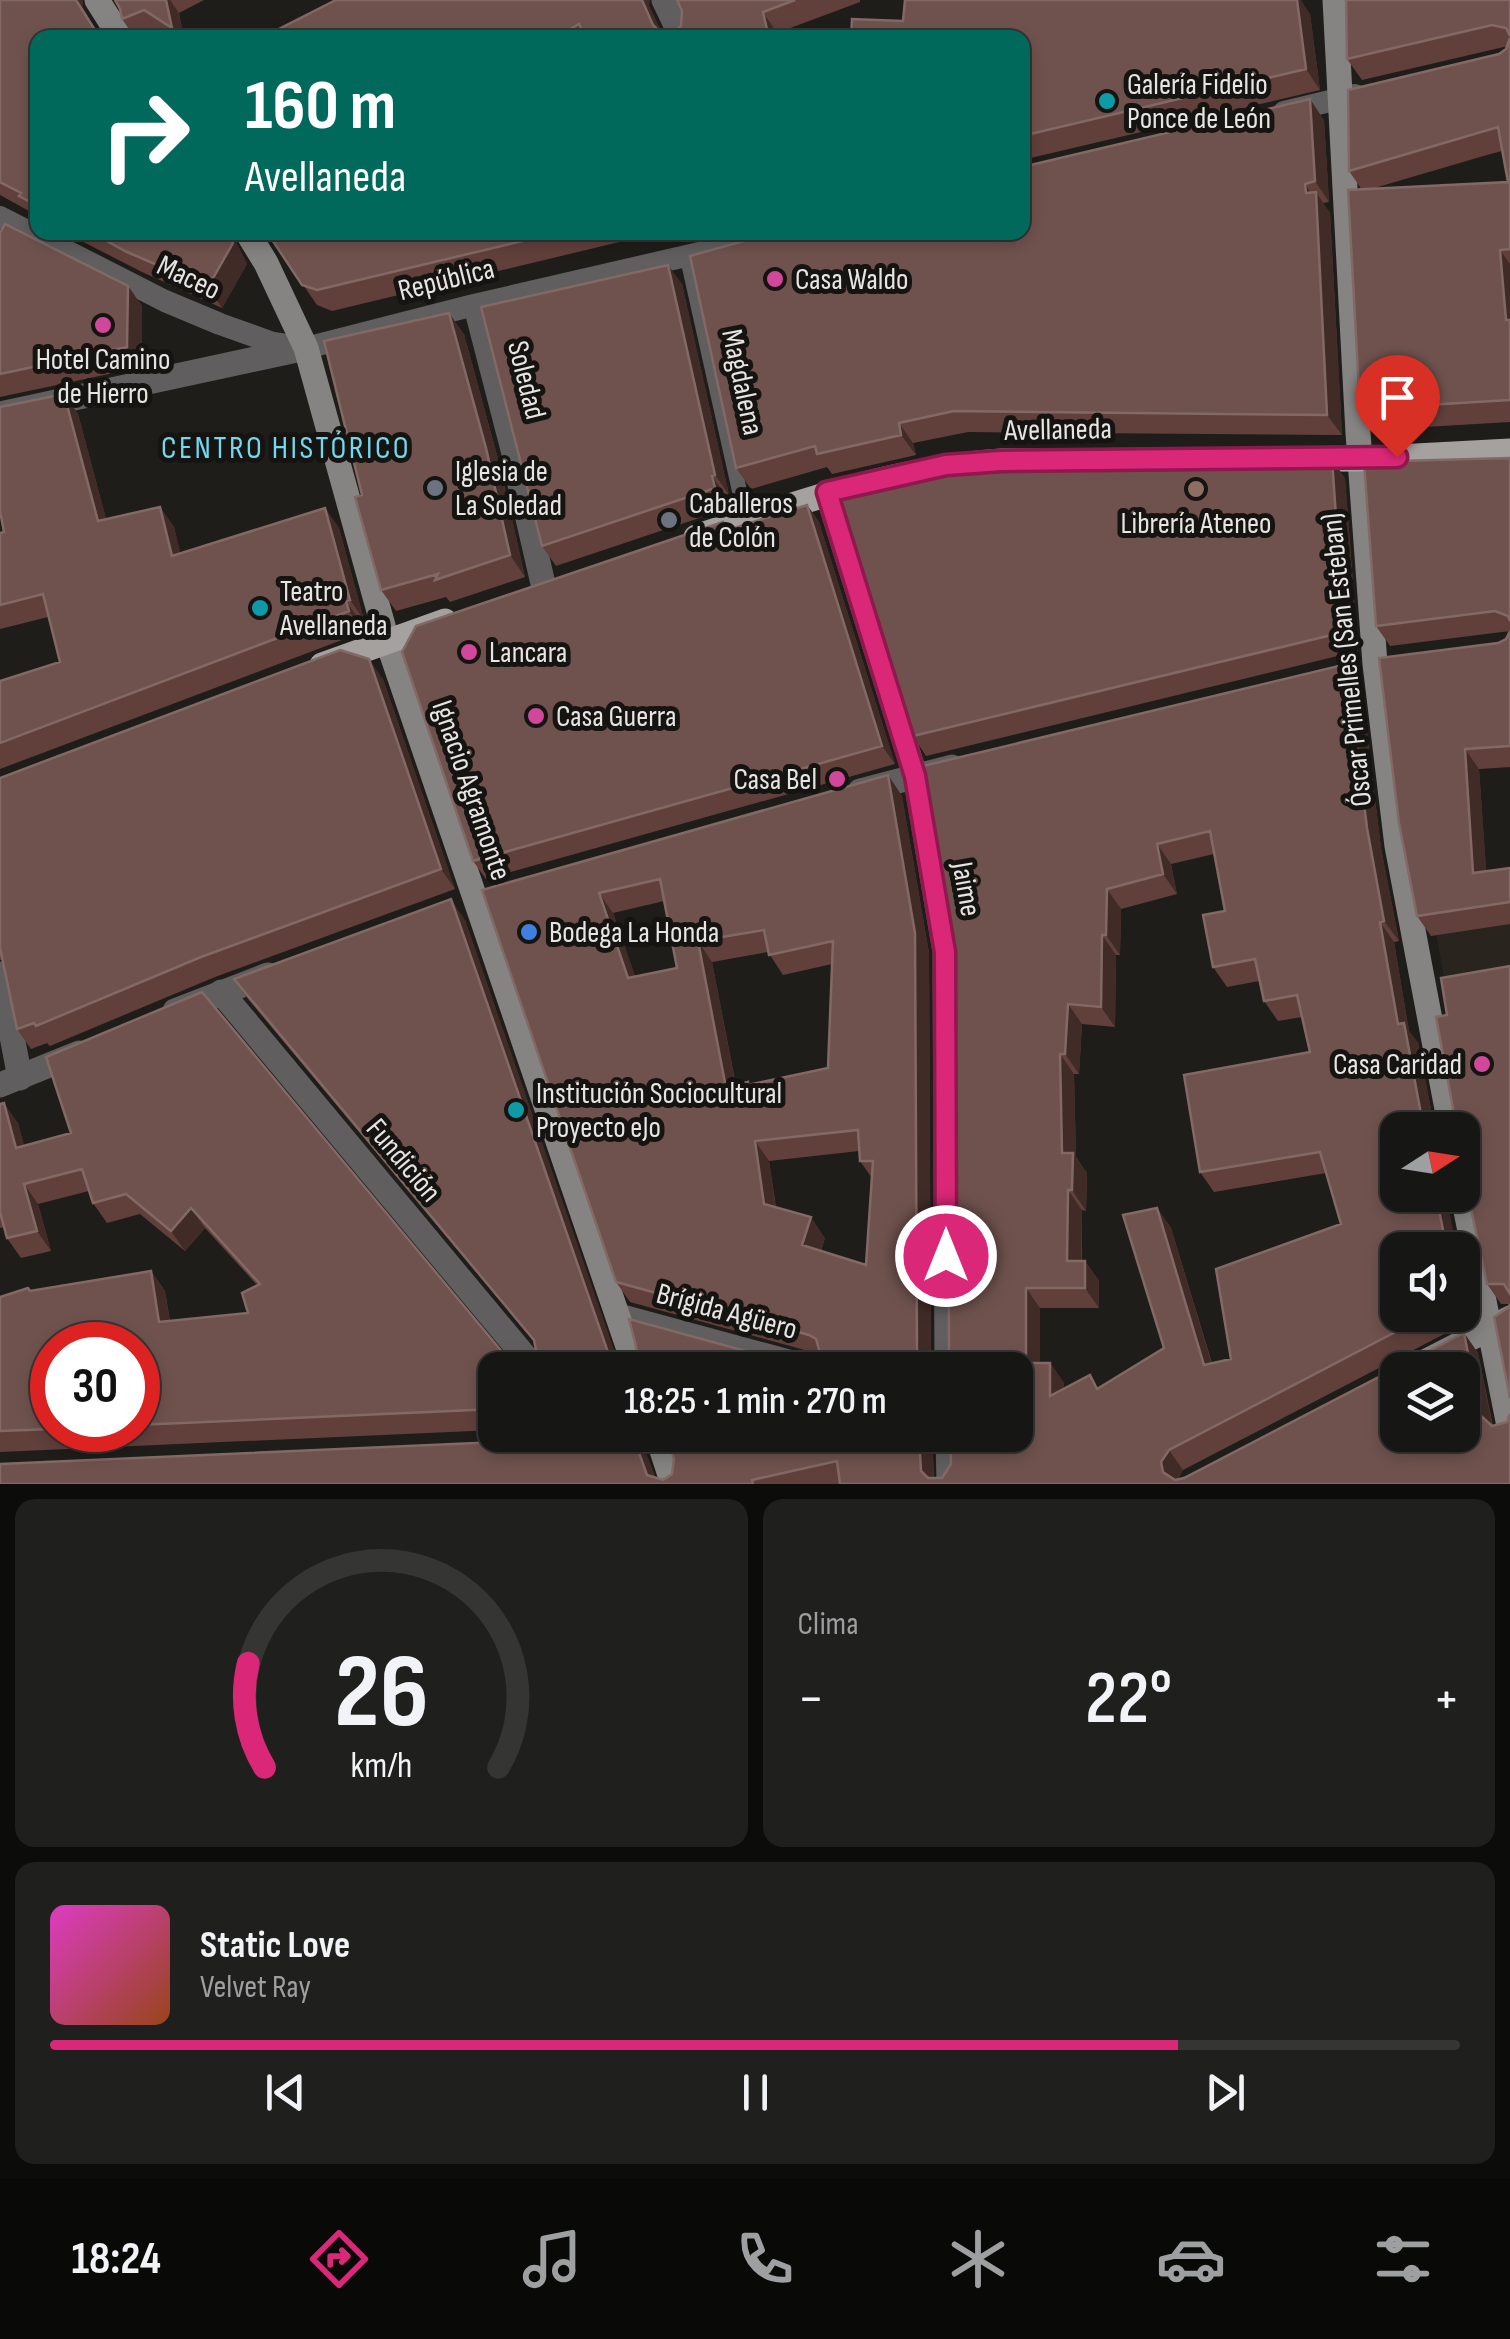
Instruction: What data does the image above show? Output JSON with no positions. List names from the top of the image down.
{
  "streets": {
    "main road": ["Avellaneda", "Óscar Primelles (San Esteban)", "Ignacio Agramonte"],
    "street": [
      "Maceo",
      "República",
      "Soledad",
      "Jaime",
      "Fundición",
      "Brígida Agüero"
    ],
    "lane": ["Magdalena"]
  },
  "crossings": [
    ["Maceo", "República"],
    ["Maceo", "Ignacio Agramonte"],
    ["República", "Soledad"],
    ["República", "Magdalena"],
    ["República", "Ignacio Agramonte"],
    ["Magdalena", "Avellaneda"],
    ["Avellaneda", "Óscar Primelles (San Esteban)"],
    ["Avellaneda", "Jaime"],
    ["Ignacio Agramonte", "Brígida Agüero"]
  ],
  "districts": ["CENTRO HISTÓRICO"],
  "places": [
    "Galería Fidelio Ponce de León",
    "Casa Waldo",
    "Hotel Camino de Hierro",
    "Iglesia de La Soledad",
    "Librería Ateneo",
    "Caballeros de Colón",
    "Teatro Avellaneda",
    "Lancara",
    "Casa Guerra",
    "Casa Bel",
    "Bodega La Honda",
    "Casa Caridad",
    "Institución Sociocultural Proyecto eJo"
  ],
  "north": "right",
  "page": {
    "turn": ["160 m", "Avellaneda"],
    "limit": "30",
    "trip": "18:25 · 1 min · 270 m",
    "tile": "Clima",
    "heat": ["−", "22°", "+"],
    "song": ["Static Love", "Velvet Ray"],
    "tabs": "18:24",
    "gauge": ["26", "km/h"]
  }
}
